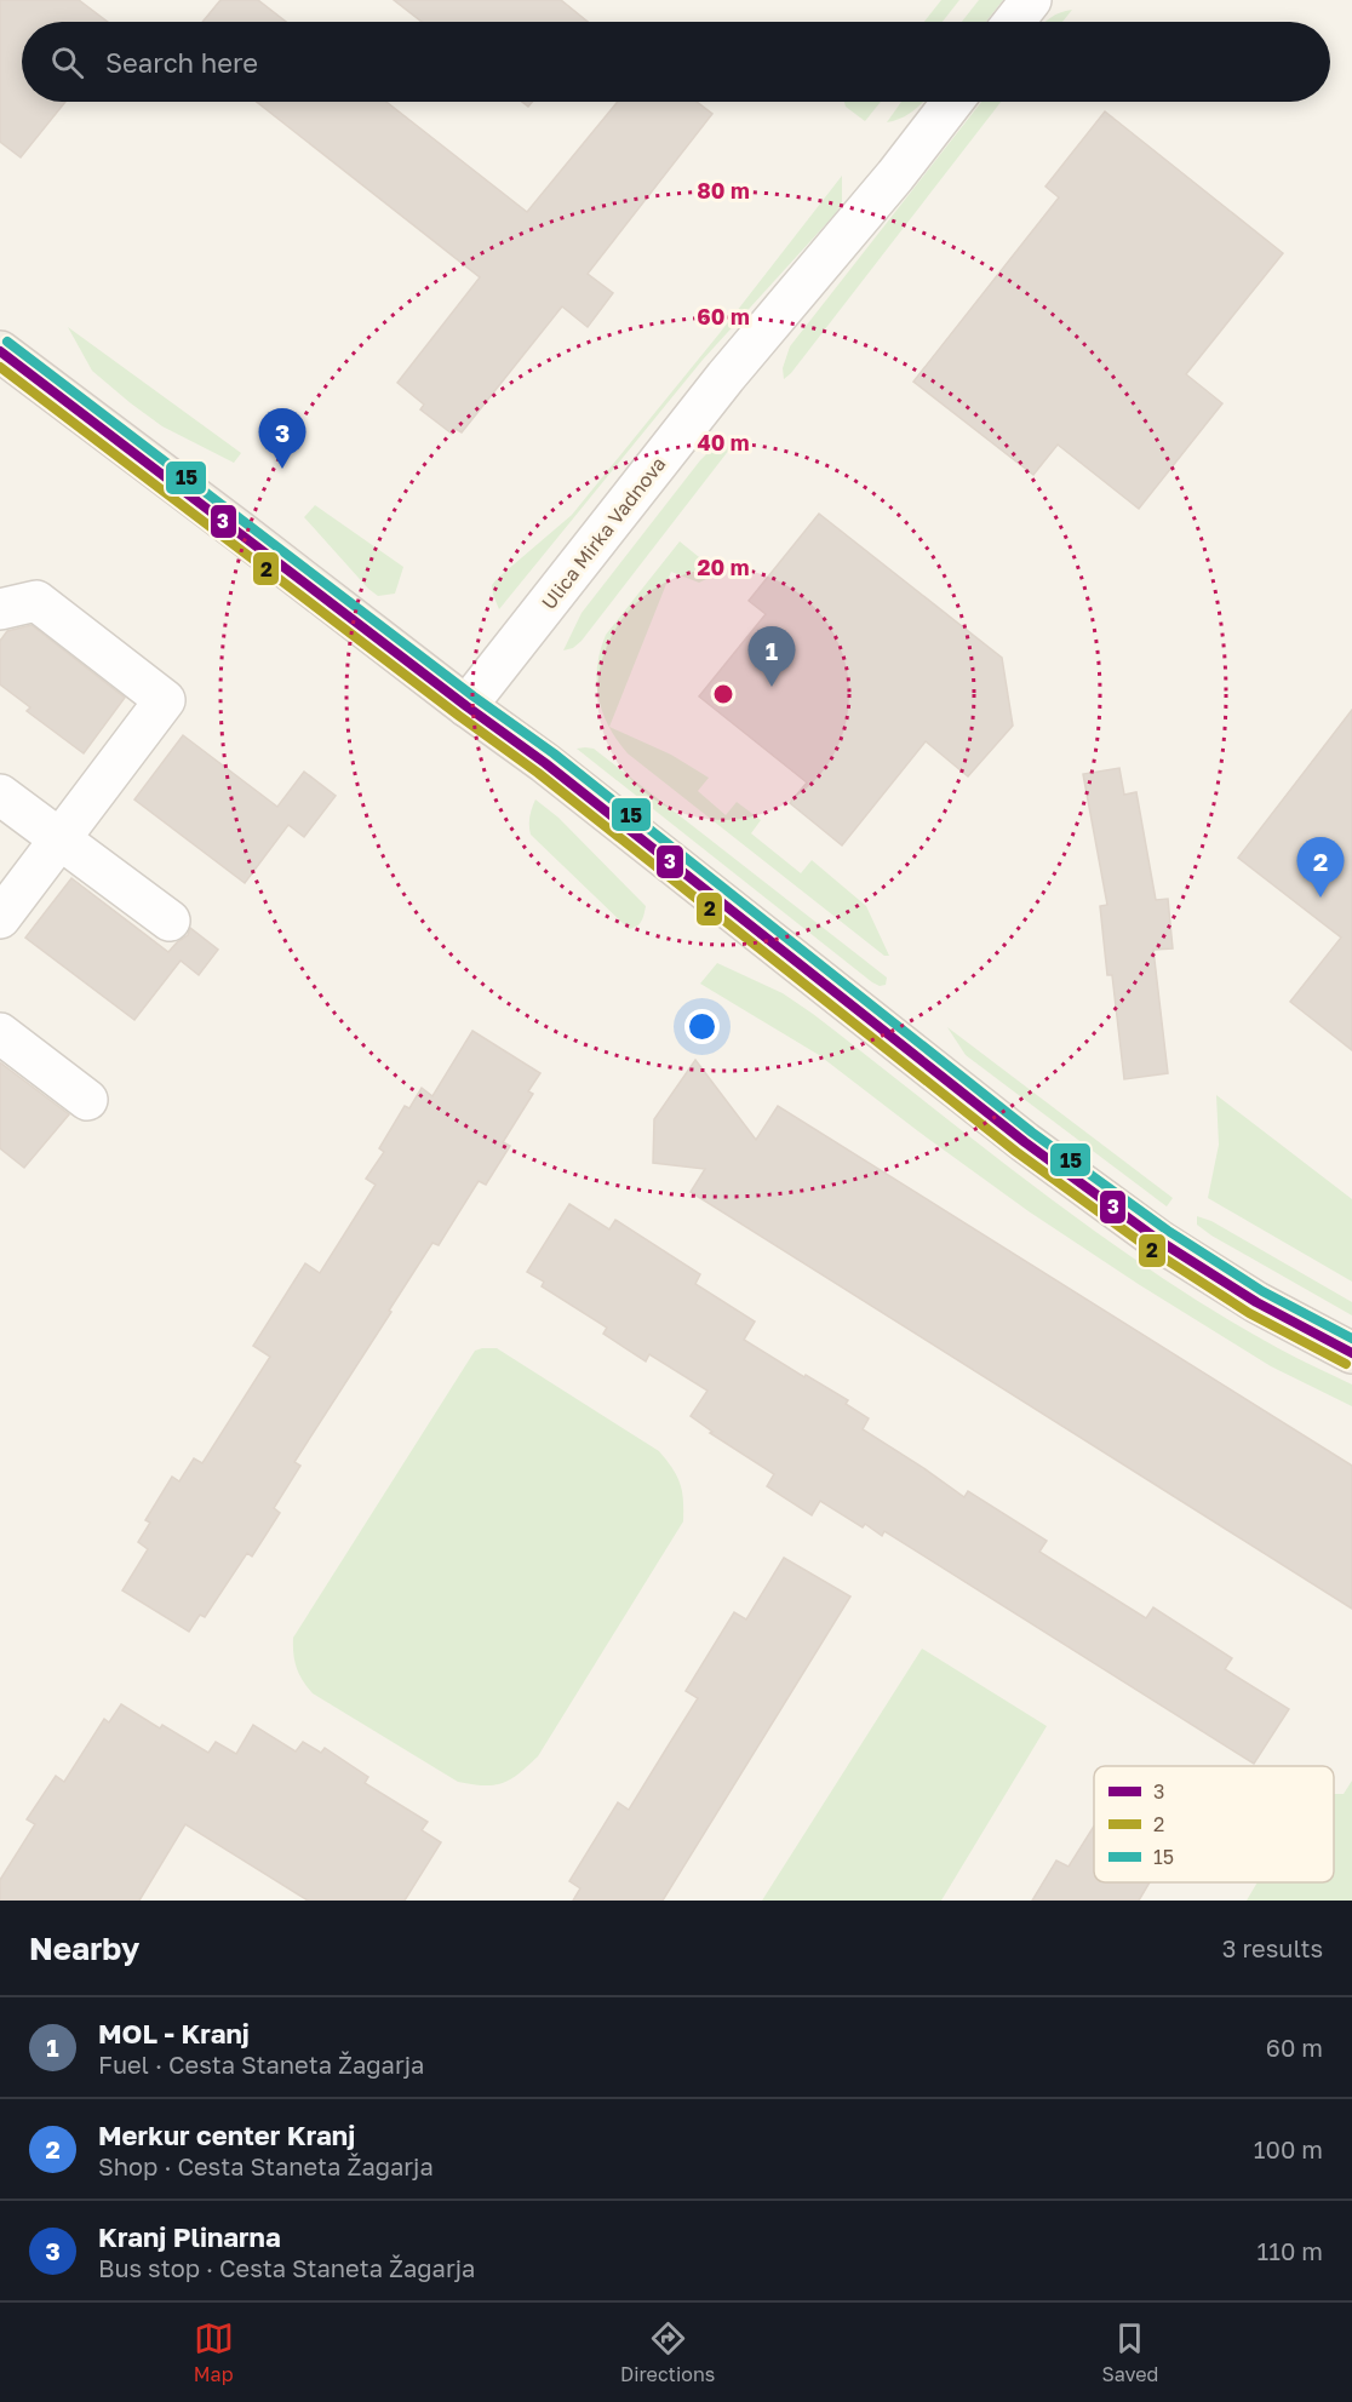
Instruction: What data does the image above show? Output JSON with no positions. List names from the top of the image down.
{
  "streets": {
    "street": ["Ulica Mirka Vadnova"]
  },
  "lines": ["transit line 15", "transit line 3", "transit line 2"],
  "legend": ["3", "2", "15"],
  "page": {
    "search": "Search here",
    "pins": ["3", "1", "2"],
    "heading": ["Nearby", "3 results"],
    "list": [
      {
        "mark": "1",
        "name": "MOL - Kranj",
        "note": "Fuel · Cesta Staneta Žagarja",
        "value": "60 m"
      },
      {
        "mark": "2",
        "name": "Merkur center Kranj",
        "note": "Shop · Cesta Staneta Žagarja",
        "value": "100 m"
      },
      {
        "mark": "3",
        "name": "Kranj Plinarna",
        "note": "Bus stop · Cesta Staneta Žagarja",
        "value": "110 m"
      }
    ],
    "nav": ["Map", "Directions", "Saved"]
  },
  "rings": [
    "80 m",
    "60 m",
    "40 m",
    "20 m"
  ]
}
